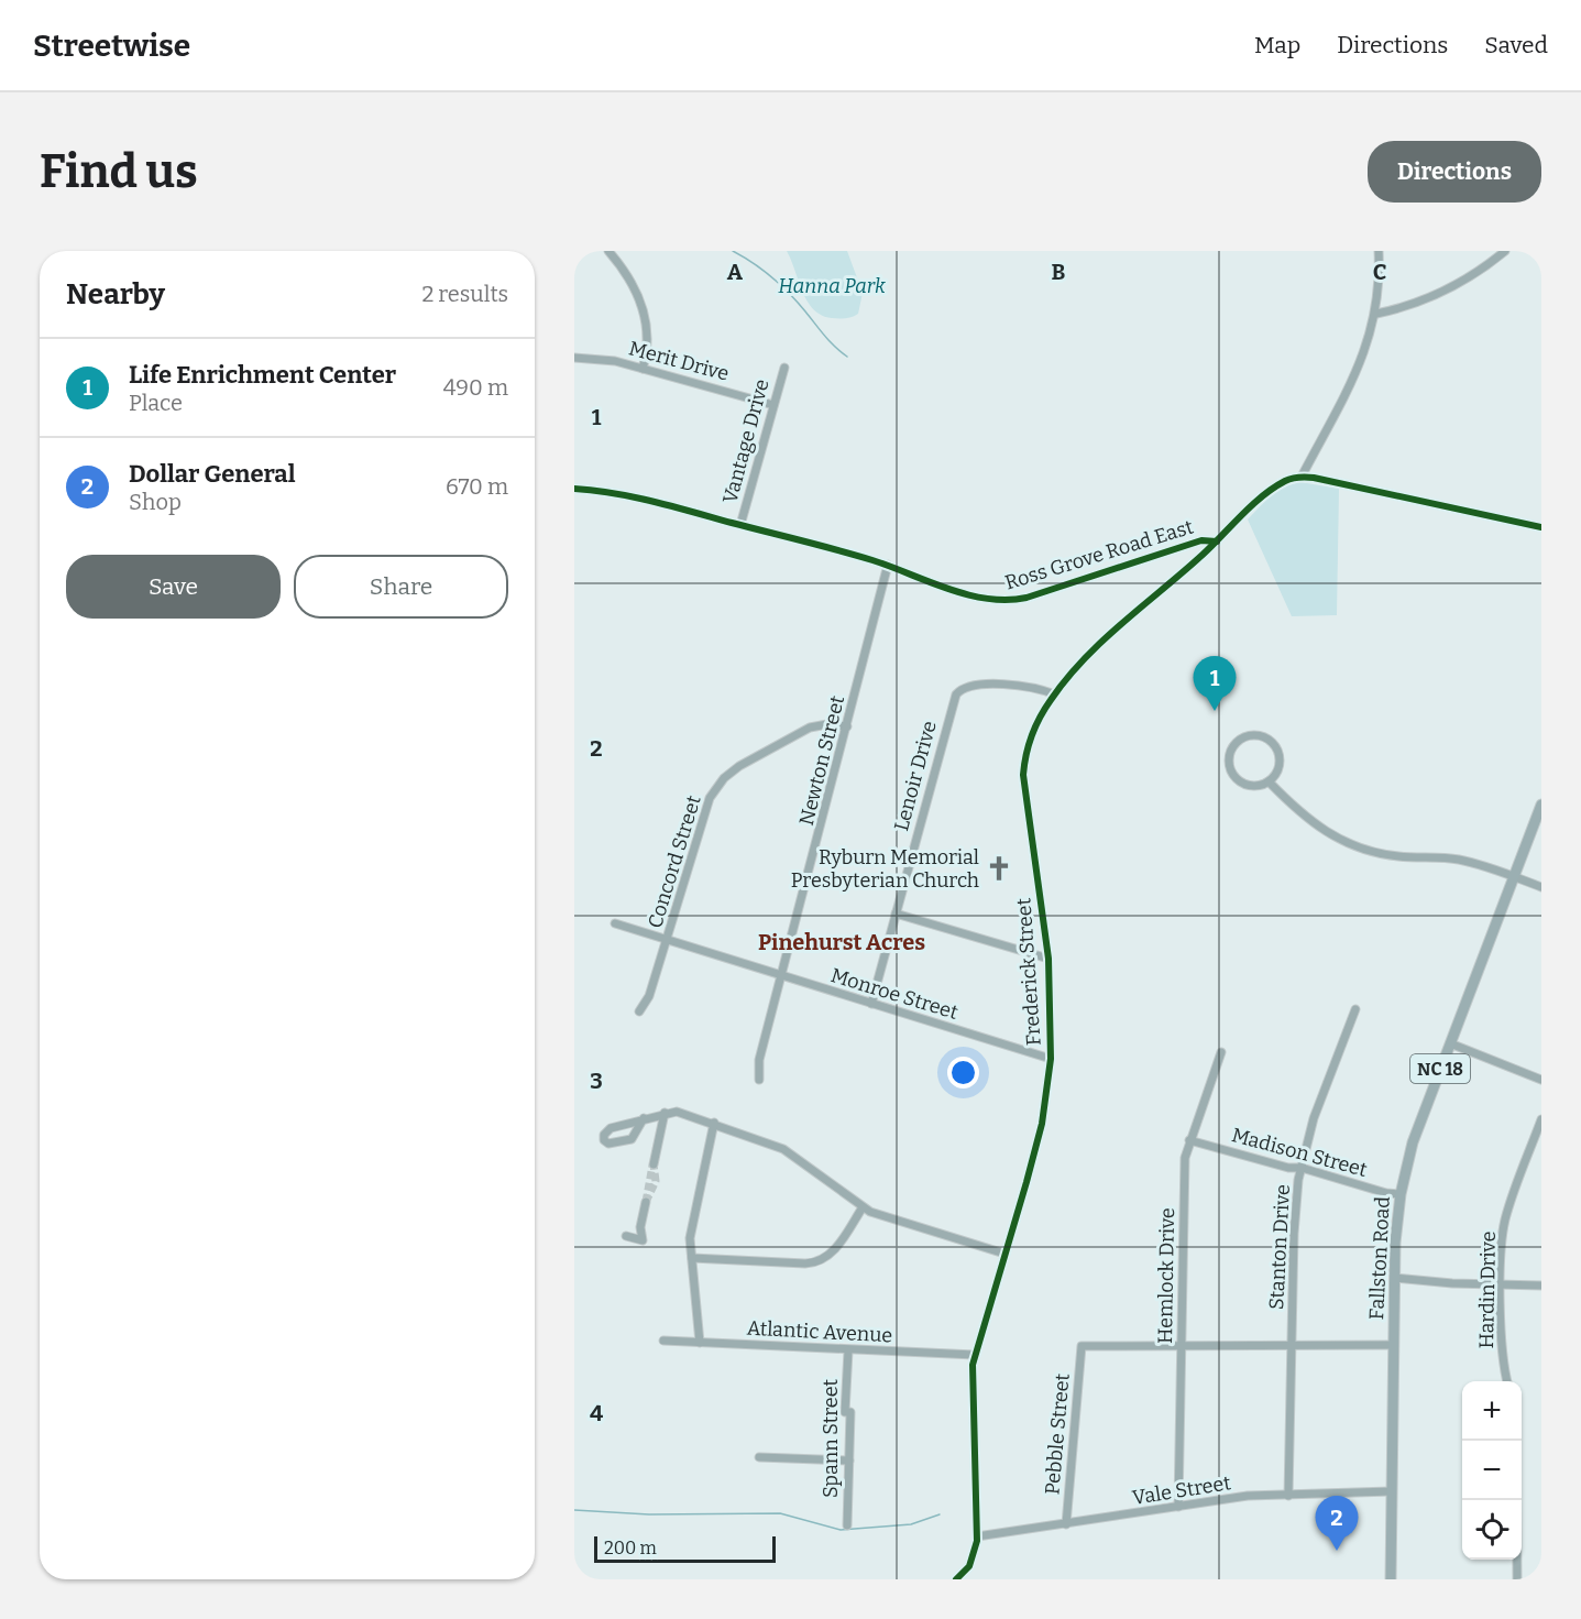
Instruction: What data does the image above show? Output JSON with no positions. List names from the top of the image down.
{
  "streets": {
    "main road": ["NC 18", "Fallston Road"],
    "street": [
      "Merit Drive",
      "Vantage Drive",
      "Ross Grove Road East",
      "Newton Street",
      "Lenoir Drive",
      "Concord Street",
      "Frederick Street",
      "Monroe Street",
      "Madison Street",
      "Stanton Drive",
      "Hemlock Drive",
      "Hardin Drive",
      "Atlantic Avenue",
      "Pebble Street",
      "Spann Street",
      "Vale Street"
    ]
  },
  "crossings": [
    ["Merit Drive", "Vantage Drive"],
    ["Vantage Drive", "Ross Grove Road East"],
    ["Ross Grove Road East", "Newton Street"],
    ["Ross Grove Road East", "Frederick Street"],
    ["Newton Street", "Concord Street"],
    ["Newton Street", "Monroe Street"],
    ["Lenoir Drive", "Frederick Street"],
    ["Lenoir Drive", "Monroe Street"],
    ["Concord Street", "Monroe Street"],
    ["Frederick Street", "Monroe Street"],
    ["Frederick Street", "Atlantic Avenue"],
    ["Frederick Street", "Vale Street"],
    ["Madison Street", "Stanton Drive"],
    ["Madison Street", "Fallston Road"],
    ["Madison Street", "Hemlock Drive"],
    ["Stanton Drive", "Vale Street"],
    ["Fallston Road", "Vale Street"],
    ["Hemlock Drive", "Pebble Street"],
    ["Hemlock Drive", "Vale Street"],
    ["Atlantic Avenue", "Spann Street"],
    ["Pebble Street", "Vale Street"]
  ],
  "districts": ["Pinehurst Acres"],
  "parks": ["Hanna Park"],
  "places": {
    "church": ["Ryburn Memorial Presbyterian Church"]
  },
  "scale_bar": "200 m",
  "page": {
    "header": "Streetwise",
    "nav": ["Map", "Directions", "Saved"],
    "buttons": [
      "Directions",
      ["Save", "Share"]
    ],
    "title": "Find us",
    "heading": ["Nearby", "2 results"],
    "list": [
      {
        "mark": "1",
        "name": "Life Enrichment Center",
        "note": "Place",
        "value": "490 m"
      },
      {
        "mark": "2",
        "name": "Dollar General",
        "note": "Shop",
        "value": "670 m"
      }
    ],
    "pins": ["1", "2"],
    "map_buttons": ["+", "−"],
    "scale": "200 m"
  },
  "grid": {
    "columns": ["A", "B", "C"],
    "rows": [
      "1",
      "2",
      "3",
      "4"
    ]
  }
}
